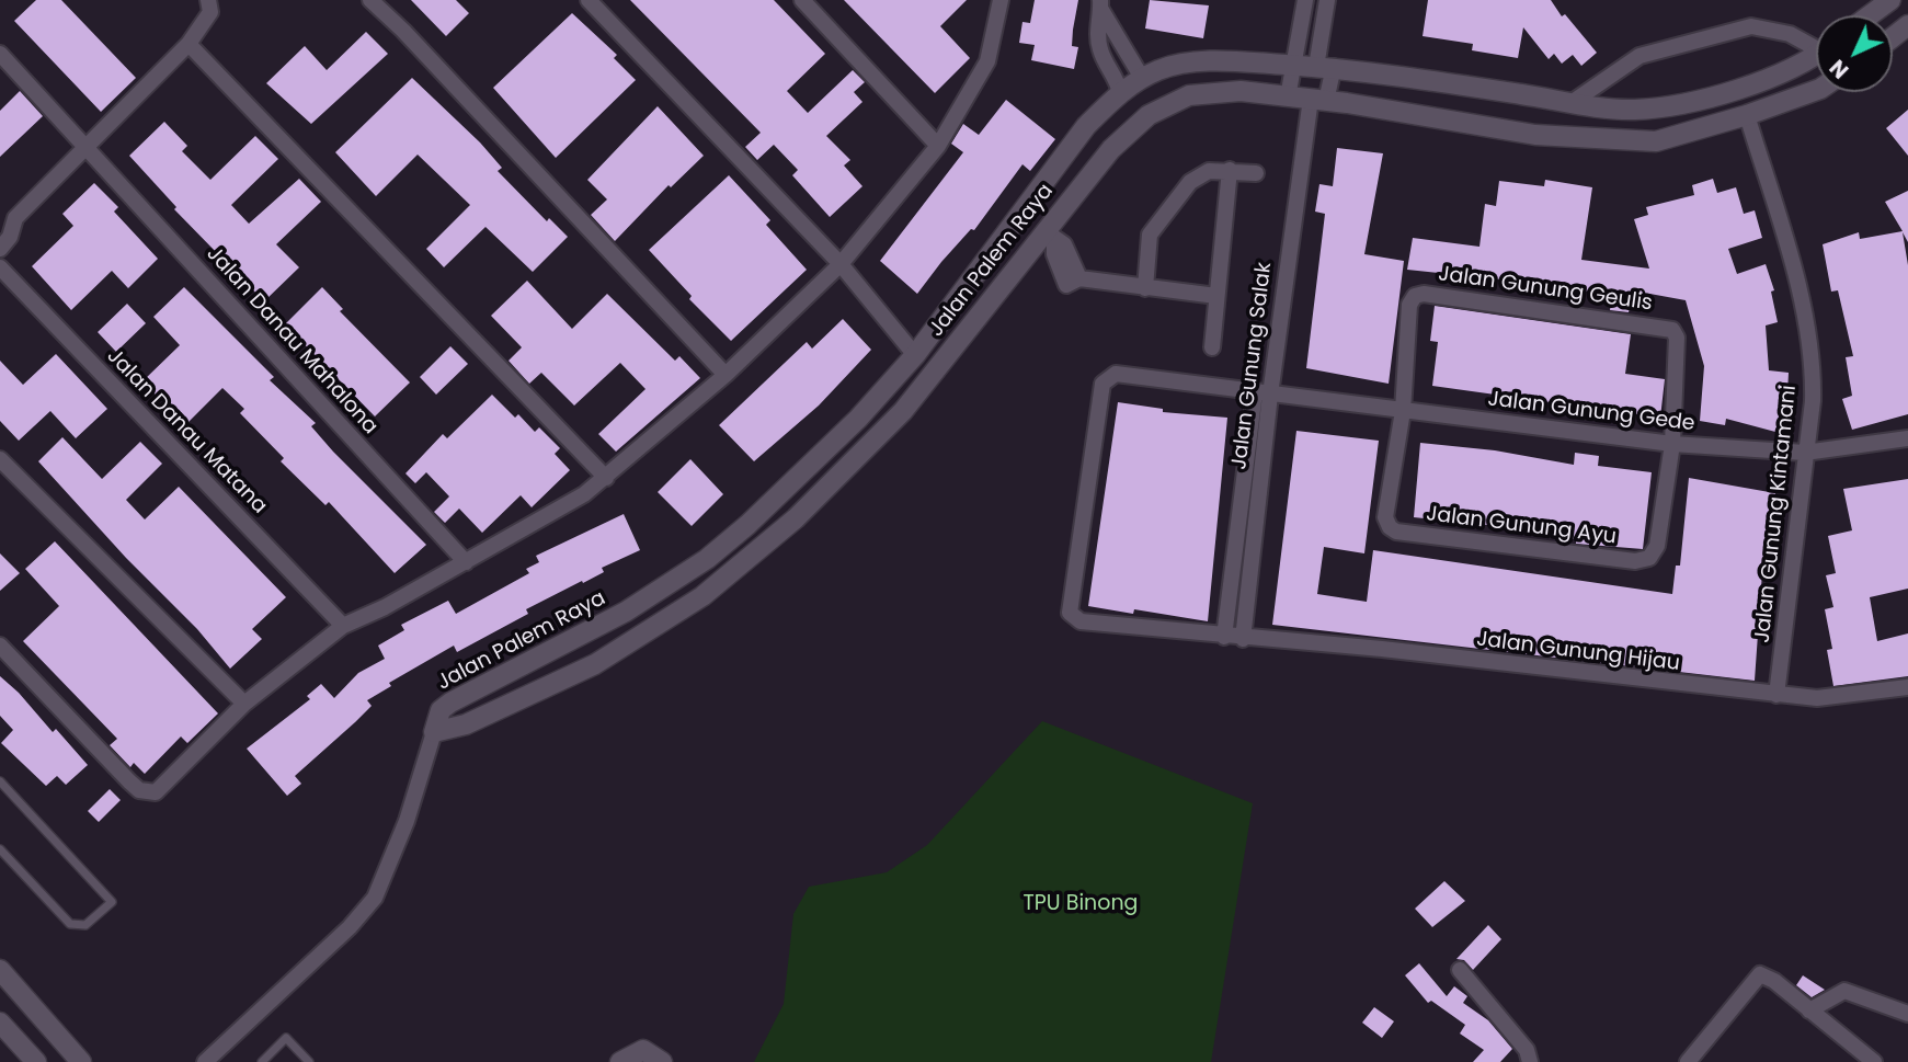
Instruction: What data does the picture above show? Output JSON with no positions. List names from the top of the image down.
{
  "streets": {
    "street": [
      "Jalan Palem Raya",
      "Jalan Gunung Geulis",
      "Jalan Danau Mahalona",
      "Jalan Gunung Salak",
      "Jalan Gunung Gede",
      "Jalan Danau Matana",
      "Jalan Gunung Kintamani",
      "Jalan Gunung Ayu",
      "Jalan Gunung Hijau"
    ]
  },
  "crossings": [
    ["Jalan Palem Raya", "Jalan Gunung Salak"],
    ["Jalan Palem Raya", "Jalan Gunung Kintamani"],
    ["Jalan Gunung Geulis", "Jalan Gunung Gede"],
    ["Jalan Gunung Geulis", "Jalan Gunung Ayu"],
    ["Jalan Gunung Salak", "Jalan Gunung Gede"],
    ["Jalan Gunung Salak", "Jalan Gunung Hijau"],
    ["Jalan Gunung Gede", "Jalan Gunung Kintamani"],
    ["Jalan Gunung Gede", "Jalan Gunung Ayu"],
    ["Jalan Gunung Gede", "Jalan Gunung Hijau"],
    ["Jalan Gunung Kintamani", "Jalan Gunung Hijau"]
  ],
  "parks": ["TPU Binong"],
  "north": "bottom left"
}
